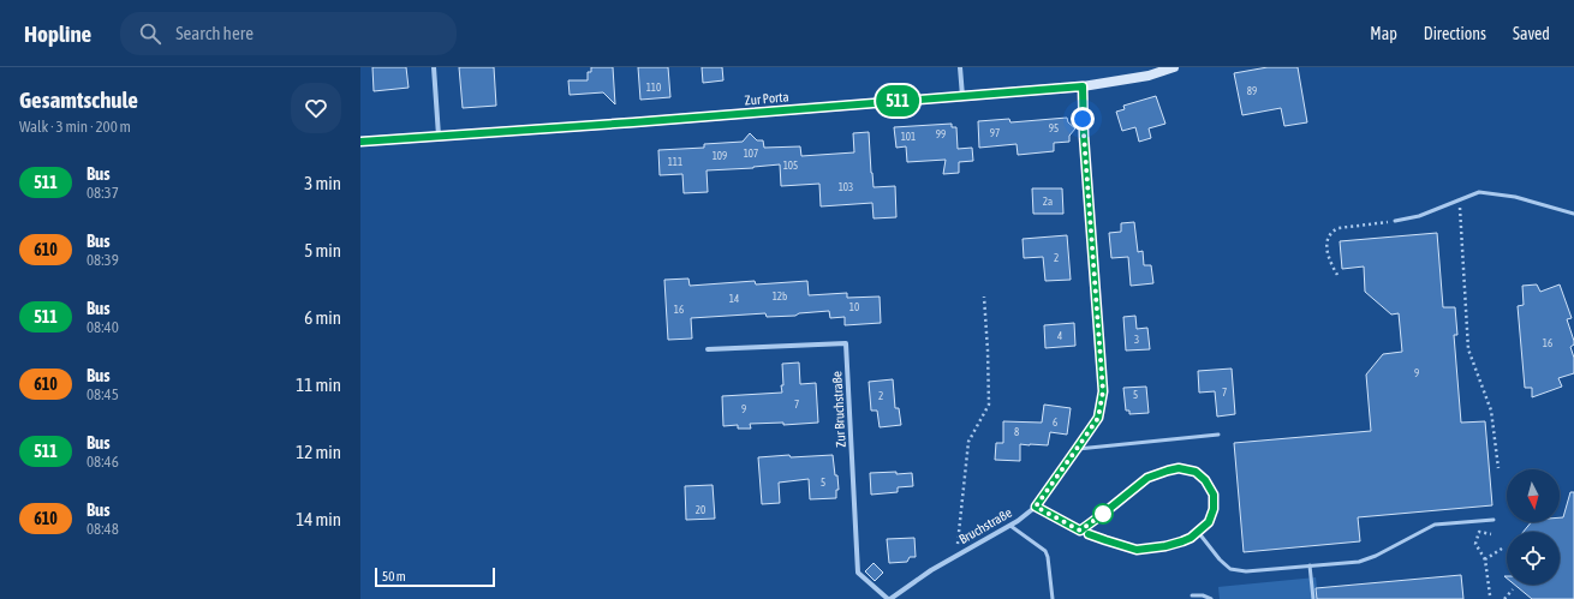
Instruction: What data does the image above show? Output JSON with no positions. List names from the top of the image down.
{
  "streets": {
    "main road": ["Zur Porta"],
    "street": ["Zur Bruchstraße", "Bruchstraße"]
  },
  "crossings": [
    ["Zur Porta", "Bruchstraße"],
    ["Zur Bruchstraße", "Bruchstraße"]
  ],
  "lines": ["bus line 511"],
  "house_numbers": [
    "110",
    "89",
    "95",
    "97",
    "99",
    "101",
    "107",
    "109",
    "111",
    "105",
    "103",
    "2a",
    "2",
    "12b",
    "14",
    "10",
    "16",
    "4",
    "3",
    "16",
    "9",
    "7",
    "5",
    "2",
    "7",
    "9",
    "6",
    "8",
    "5",
    "20"
  ],
  "scale_bar": "50 m",
  "north": "bottom",
  "page": {
    "header": "Hopline",
    "search": "Search here",
    "nav": ["Map", "Directions", "Saved"],
    "heading": ["Gesamtschule", "Walk · 3 min · 200 m"],
    "on_map": "511",
    "list": [
      {
        "mark": "511",
        "name": "Bus",
        "note": "08:37",
        "value": "3 min"
      },
      {
        "mark": "610",
        "name": "Bus",
        "note": "08:39",
        "value": "5 min"
      },
      {
        "mark": "511",
        "name": "Bus",
        "note": "08:40",
        "value": "6 min"
      },
      {
        "mark": "610",
        "name": "Bus",
        "note": "08:45",
        "value": "11 min"
      },
      {
        "mark": "511",
        "name": "Bus",
        "note": "08:46",
        "value": "12 min"
      },
      {
        "mark": "610",
        "name": "Bus",
        "note": "08:48",
        "value": "14 min"
      }
    ],
    "scale": "50 m"
  }
}
